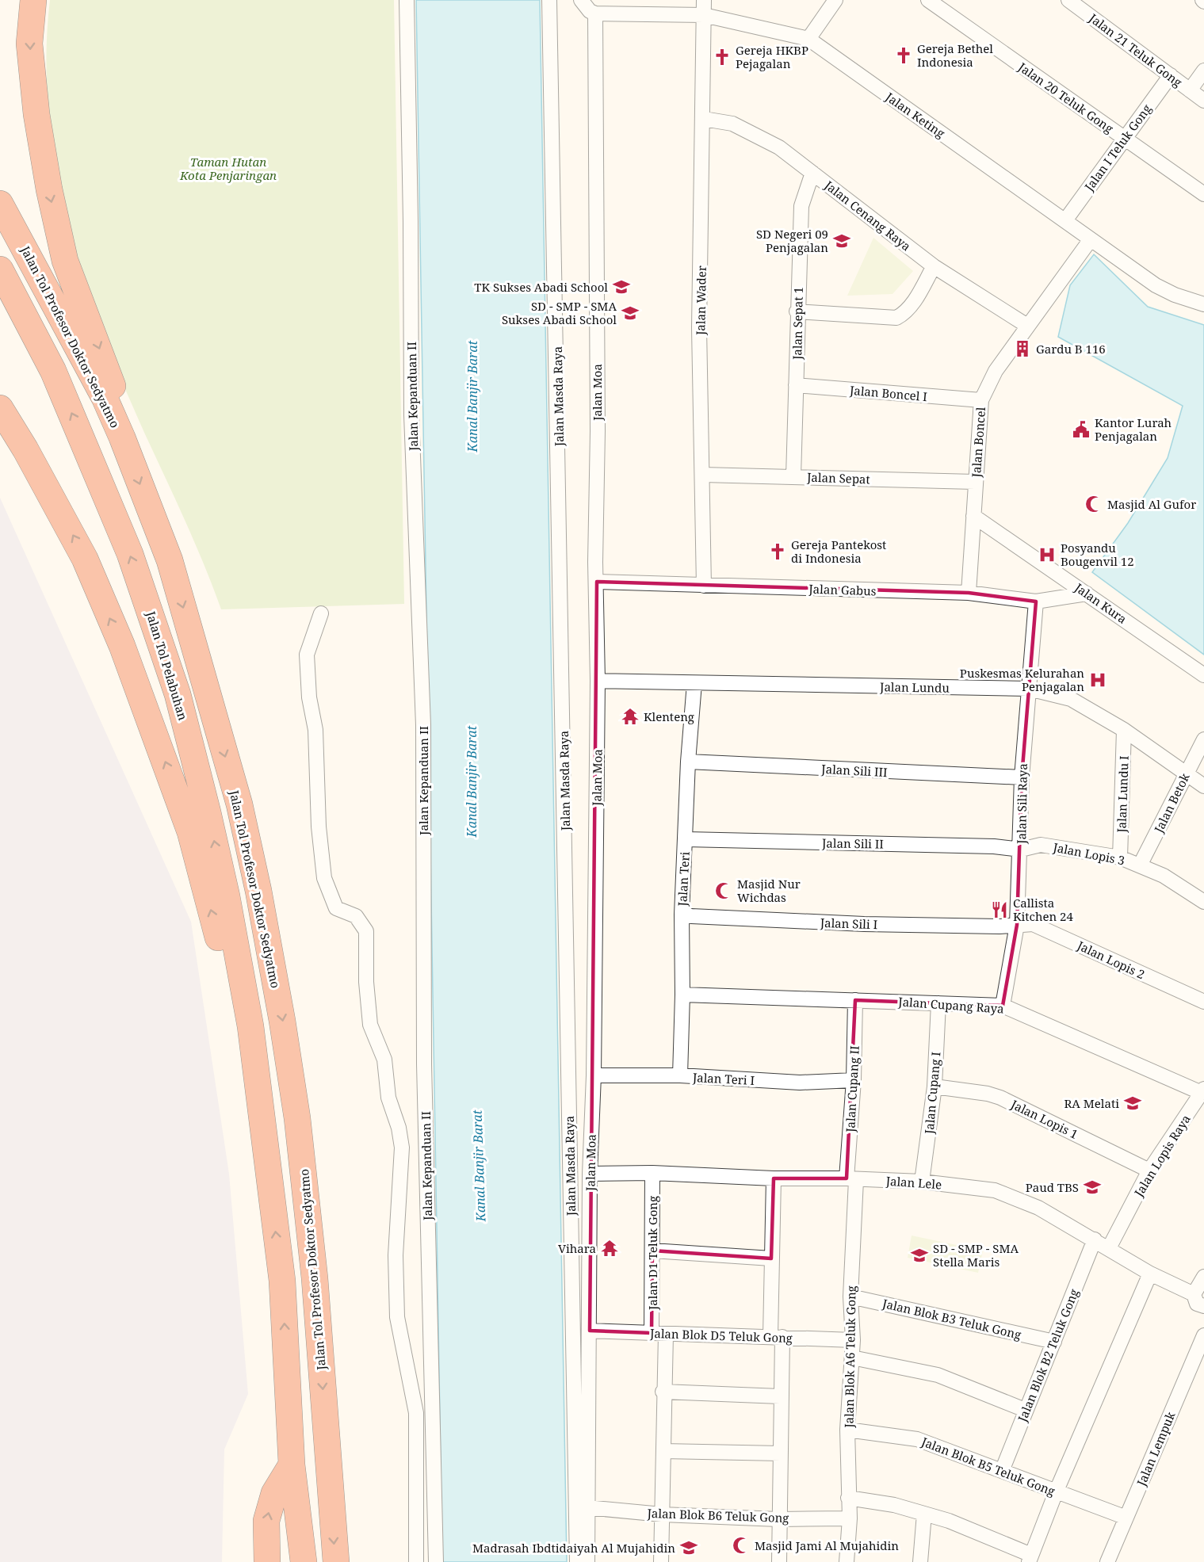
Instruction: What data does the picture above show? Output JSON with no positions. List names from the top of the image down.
{
  "streets": {
    "highway": ["Jalan Tol Profesor Doktor Sedyatmo", "Jalan Tol Pelabuhan"],
    "street": [
      "Jalan 21 Teluk Gong",
      "Jalan 20 Teluk Gong",
      "Jalan Keting",
      "Jalan I Teluk Gong",
      "Jalan Cenang Raya",
      "Jalan Wader",
      "Jalan Sepat 1",
      "Jalan Moa",
      "Jalan Boncel I",
      "Jalan Kepanduan II",
      "Jalan Masda Raya",
      "Jalan Boncel",
      "Jalan Sepat",
      "Jalan Gabus",
      "Jalan Kura",
      "Jalan Lundu",
      "Jalan Sili III",
      "Jalan Lundu I",
      "Jalan Betok",
      "Jalan Sili Raya",
      "Jalan Sili II",
      "Jalan Lopis 3",
      "Jalan Teri",
      "Jalan Sili I",
      "Jalan Lopis 2",
      "Jalan Cupang Raya",
      "Jalan Teri I",
      "Jalan Cupang II",
      "Jalan Cupang I",
      "Jalan Lopis 1",
      "Jalan Lopis Raya",
      "Jalan Lele",
      "Jalan D1 Teluk Gong",
      "Jalan Blok B3 Teluk Gong",
      "Jalan Blok D5 Teluk Gong",
      "Jalan Blok B2 Teluk Gong",
      "Jalan Blok A6 Teluk Gong",
      "Jalan Lempuk",
      "Jalan Blok B5 Teluk Gong",
      "Jalan Blok B6 Teluk Gong"
    ]
  },
  "crossings": [
    ["Jalan 21 Teluk Gong", "Jalan I Teluk Gong"],
    ["Jalan 20 Teluk Gong", "Jalan I Teluk Gong"],
    ["Jalan Keting", "Jalan I Teluk Gong"],
    ["Jalan Keting", "Jalan Wader"],
    ["Jalan Keting", "Jalan Moa"],
    ["Jalan Keting", "Jalan Boncel"],
    ["Jalan Cenang Raya", "Jalan Wader"],
    ["Jalan Cenang Raya", "Jalan Sepat 1"],
    ["Jalan Cenang Raya", "Jalan Boncel"],
    ["Jalan Wader", "Jalan Sepat"],
    ["Jalan Wader", "Jalan Gabus"],
    ["Jalan Sepat 1", "Jalan Boncel I"],
    ["Jalan Sepat 1", "Jalan Sepat"],
    ["Jalan Moa", "Jalan Gabus"],
    ["Jalan Moa", "Jalan Lundu"],
    ["Jalan Moa", "Jalan Teri I"],
    ["Jalan Moa", "Jalan Lele"],
    ["Jalan Moa", "Jalan Blok D5 Teluk Gong"],
    ["Jalan Moa", "Jalan Blok B6 Teluk Gong"],
    ["Jalan Boncel I", "Jalan Boncel"],
    ["Jalan Boncel", "Jalan Sepat"],
    ["Jalan Boncel", "Jalan Gabus"],
    ["Jalan Boncel", "Jalan Kura"],
    ["Jalan Gabus", "Jalan Kura"],
    ["Jalan Gabus", "Jalan Sili Raya"],
    ["Jalan Lundu", "Jalan Lundu I"],
    ["Jalan Lundu", "Jalan Betok"],
    ["Jalan Lundu", "Jalan Sili Raya"],
    ["Jalan Lundu", "Jalan Teri"],
    ["Jalan Sili III", "Jalan Sili Raya"],
    ["Jalan Sili III", "Jalan Teri"],
    ["Jalan Lundu I", "Jalan Lopis 3"],
    ["Jalan Betok", "Jalan Lopis 3"],
    ["Jalan Sili Raya", "Jalan Sili II"],
    ["Jalan Sili Raya", "Jalan Lopis 3"],
    ["Jalan Sili Raya", "Jalan Sili I"],
    ["Jalan Sili Raya", "Jalan Lopis 2"],
    ["Jalan Sili Raya", "Jalan Cupang Raya"],
    ["Jalan Sili II", "Jalan Lopis 3"],
    ["Jalan Sili II", "Jalan Teri"],
    ["Jalan Teri", "Jalan Sili I"],
    ["Jalan Teri", "Jalan Cupang Raya"],
    ["Jalan Teri", "Jalan Teri I"],
    ["Jalan Sili I", "Jalan Lopis 2"],
    ["Jalan Cupang Raya", "Jalan Cupang II"],
    ["Jalan Cupang Raya", "Jalan Cupang I"],
    ["Jalan Cupang Raya", "Jalan Lopis Raya"],
    ["Jalan Teri I", "Jalan Cupang II"],
    ["Jalan Cupang II", "Jalan Lele"],
    ["Jalan Cupang II", "Jalan Blok A6 Teluk Gong"],
    ["Jalan Cupang I", "Jalan Lopis 1"],
    ["Jalan Cupang I", "Jalan Lele"],
    ["Jalan Lopis 1", "Jalan Lopis Raya"],
    ["Jalan Lopis Raya", "Jalan Lele"],
    ["Jalan Lele", "Jalan D1 Teluk Gong"],
    ["Jalan Lele", "Jalan Blok B2 Teluk Gong"],
    ["Jalan Lele", "Jalan Blok A6 Teluk Gong"],
    ["Jalan D1 Teluk Gong", "Jalan Blok D5 Teluk Gong"],
    ["Jalan D1 Teluk Gong", "Jalan Blok B6 Teluk Gong"],
    ["Jalan Blok B3 Teluk Gong", "Jalan Blok B2 Teluk Gong"],
    ["Jalan Blok B3 Teluk Gong", "Jalan Blok A6 Teluk Gong"],
    ["Jalan Blok D5 Teluk Gong", "Jalan Blok A6 Teluk Gong"],
    ["Jalan Blok B2 Teluk Gong", "Jalan Blok B5 Teluk Gong"],
    ["Jalan Blok A6 Teluk Gong", "Jalan Blok B5 Teluk Gong"],
    ["Jalan Blok A6 Teluk Gong", "Jalan Blok B6 Teluk Gong"],
    ["Jalan Lempuk", "Jalan Blok B5 Teluk Gong"]
  ],
  "water": ["Kanal Banjir Barat"],
  "parks": ["Taman Hutan Kota Penjaringan"],
  "places": {
    "church": ["Gereja Bethel Indonesia", "Gereja HKBP Pejagalan", "Gereja Pantekost di Indonesia"],
    "school or university": [
      "SD Negeri 09 Penjagalan",
      "TK Sukses Abadi School",
      "SD - SMP - SMA Sukses Abadi School",
      "RA Melati",
      "Paud TBS",
      "SD - SMP - SMA Stella Maris",
      "Madrasah Ibdtidaiyah Al Mujahidin"
    ],
    "building": ["Gardu B 116"],
    "public building": ["Kantor Lurah Penjagalan"],
    "mosque": ["Masjid Al Gufor", "Masjid Nur Wichdas", "Masjid Jami Al Mujahidin"],
    "hospital": ["Posyandu Bougenvil 12", "Puskesmas Kelurahan Penjagalan"],
    "temple": ["Klenteng", "Vihara"],
    "restaurant": ["Callista Kitchen 24"]
  }
}
